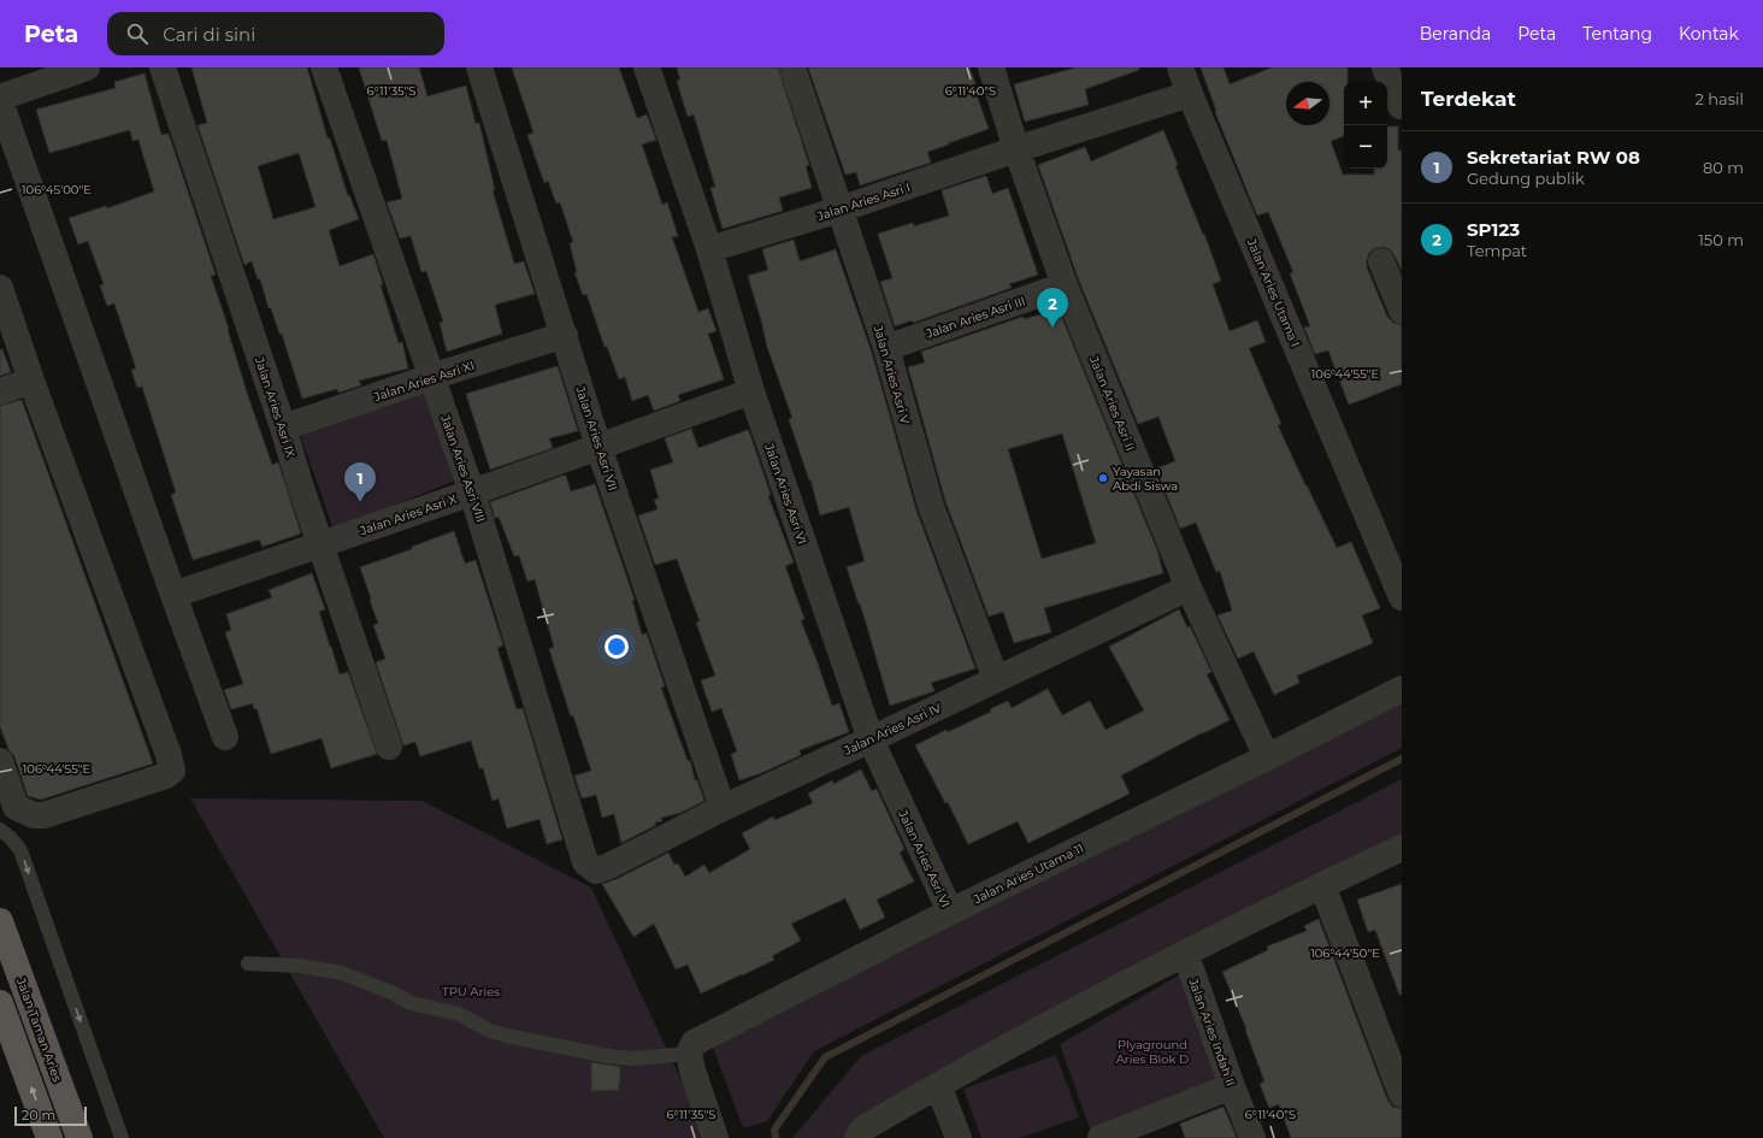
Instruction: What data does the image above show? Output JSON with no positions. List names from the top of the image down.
{
  "streets": {
    "main road": ["Jalan Taman Aries"],
    "street": [
      "Jalan Aries Asri I",
      "Jalan Aries Utama I",
      "Jalan Aries Asri III",
      "Jalan Aries Asri V",
      "Jalan Aries Asri XI",
      "Jalan Aries Asri II",
      "Jalan Aries Asri IX",
      "Jalan Aries Asri VII",
      "Jalan Aries Asri VIII",
      "Jalan Aries Asri VI",
      "Jalan Aries Asri X",
      "Jalan Aries Asri IV",
      "Jalan Aries Utama 11",
      "Jalan Aries Indah II"
    ]
  },
  "crossings": [
    ["Jalan Aries Asri I", "Jalan Aries Utama I"],
    ["Jalan Aries Asri I", "Jalan Aries Asri V"],
    ["Jalan Aries Asri I", "Jalan Aries Asri II"],
    ["Jalan Aries Asri I", "Jalan Aries Asri VI"],
    ["Jalan Aries Asri III", "Jalan Aries Asri V"],
    ["Jalan Aries Asri III", "Jalan Aries Asri II"],
    ["Jalan Aries Asri V", "Jalan Aries Asri IV"],
    ["Jalan Aries Asri XI", "Jalan Aries Asri IX"],
    ["Jalan Aries Asri XI", "Jalan Aries Asri VII"],
    ["Jalan Aries Asri XI", "Jalan Aries Asri VIII"],
    ["Jalan Aries Asri II", "Jalan Aries Asri IV"],
    ["Jalan Aries Asri II", "Jalan Aries Utama 11"],
    ["Jalan Aries Asri IX", "Jalan Aries Asri X"],
    ["Jalan Aries Asri VII", "Jalan Aries Asri X"],
    ["Jalan Aries Asri VII", "Jalan Aries Asri IV"],
    ["Jalan Aries Asri VIII", "Jalan Aries Asri X"],
    ["Jalan Aries Asri VIII", "Jalan Aries Asri IV"],
    ["Jalan Aries Asri VI", "Jalan Aries Asri X"],
    ["Jalan Aries Asri VI", "Jalan Aries Asri IV"],
    ["Jalan Aries Asri VI", "Jalan Aries Utama 11"]
  ],
  "parks": ["TPU Aries", "Plyaground Aries Blok D"],
  "places": ["Yayasan Abdi Siswa"],
  "scale_bar": "20 m",
  "north": "left",
  "page": {
    "header": "Peta",
    "search": "Cari di sini",
    "nav": [
      "Beranda",
      "Peta",
      "Tentang",
      "Kontak"
    ],
    "heading": ["Terdekat", "2 hasil"],
    "map_buttons": ["+", "−"],
    "list": [
      {
        "mark": "1",
        "name": "Sekretariat RW 08",
        "note": "Gedung publik",
        "value": "80 m"
      },
      {
        "mark": "2",
        "name": "SP123",
        "note": "Tempat",
        "value": "150 m"
      }
    ],
    "pins": ["2", "1"],
    "scale": "20 m"
  },
  "coordinates": [
    "6°11'35\"S",
    "6°11'40\"S",
    "106°45'00\"E",
    "106°44'55\"E",
    "106°44'50\"E"
  ]
}
